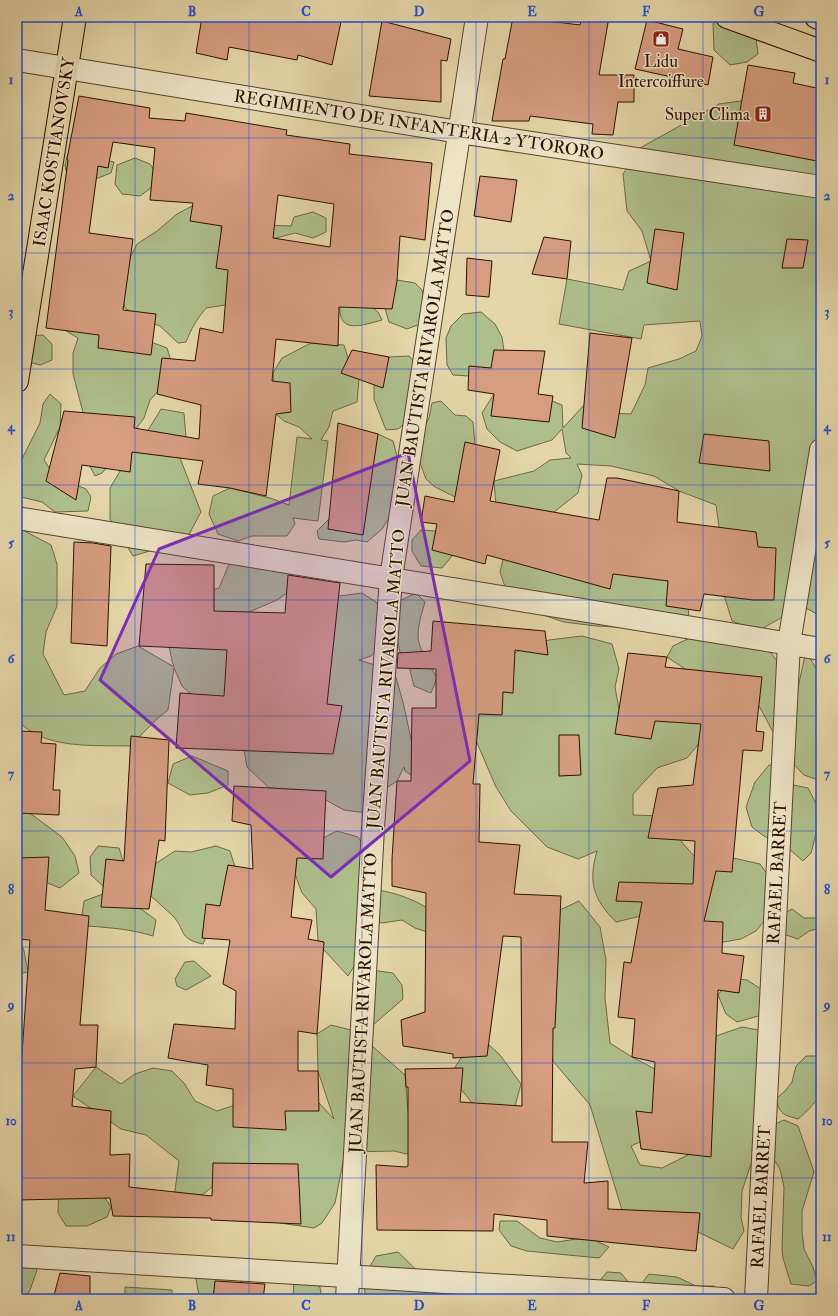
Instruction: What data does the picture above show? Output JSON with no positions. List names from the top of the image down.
{
  "streets": {
    "main road": ["ISAAC KOSTIANOVSKY"],
    "street": ["REGIMIENTO DE INFANTERIA 2 YTORORO", "JUAN BAUTISTA RIVAROLA MATTO", "RAFAEL BARRET"]
  },
  "crossings": [
    ["REGIMIENTO DE INFANTERIA 2 YTORORO", "ISAAC KOSTIANOVSKY"],
    ["REGIMIENTO DE INFANTERIA 2 YTORORO", "JUAN BAUTISTA RIVAROLA MATTO"]
  ],
  "places": {
    "shop": ["Lidu Intercoiffure"],
    "building": ["Super Clima"]
  },
  "grid": {
    "columns": [
      "A",
      "B",
      "C",
      "D",
      "E",
      "F",
      "G"
    ],
    "rows": [
      "1",
      "2",
      "3",
      "4",
      "5",
      "6",
      "7",
      "8",
      "9",
      "10",
      "11"
    ]
  }
}
